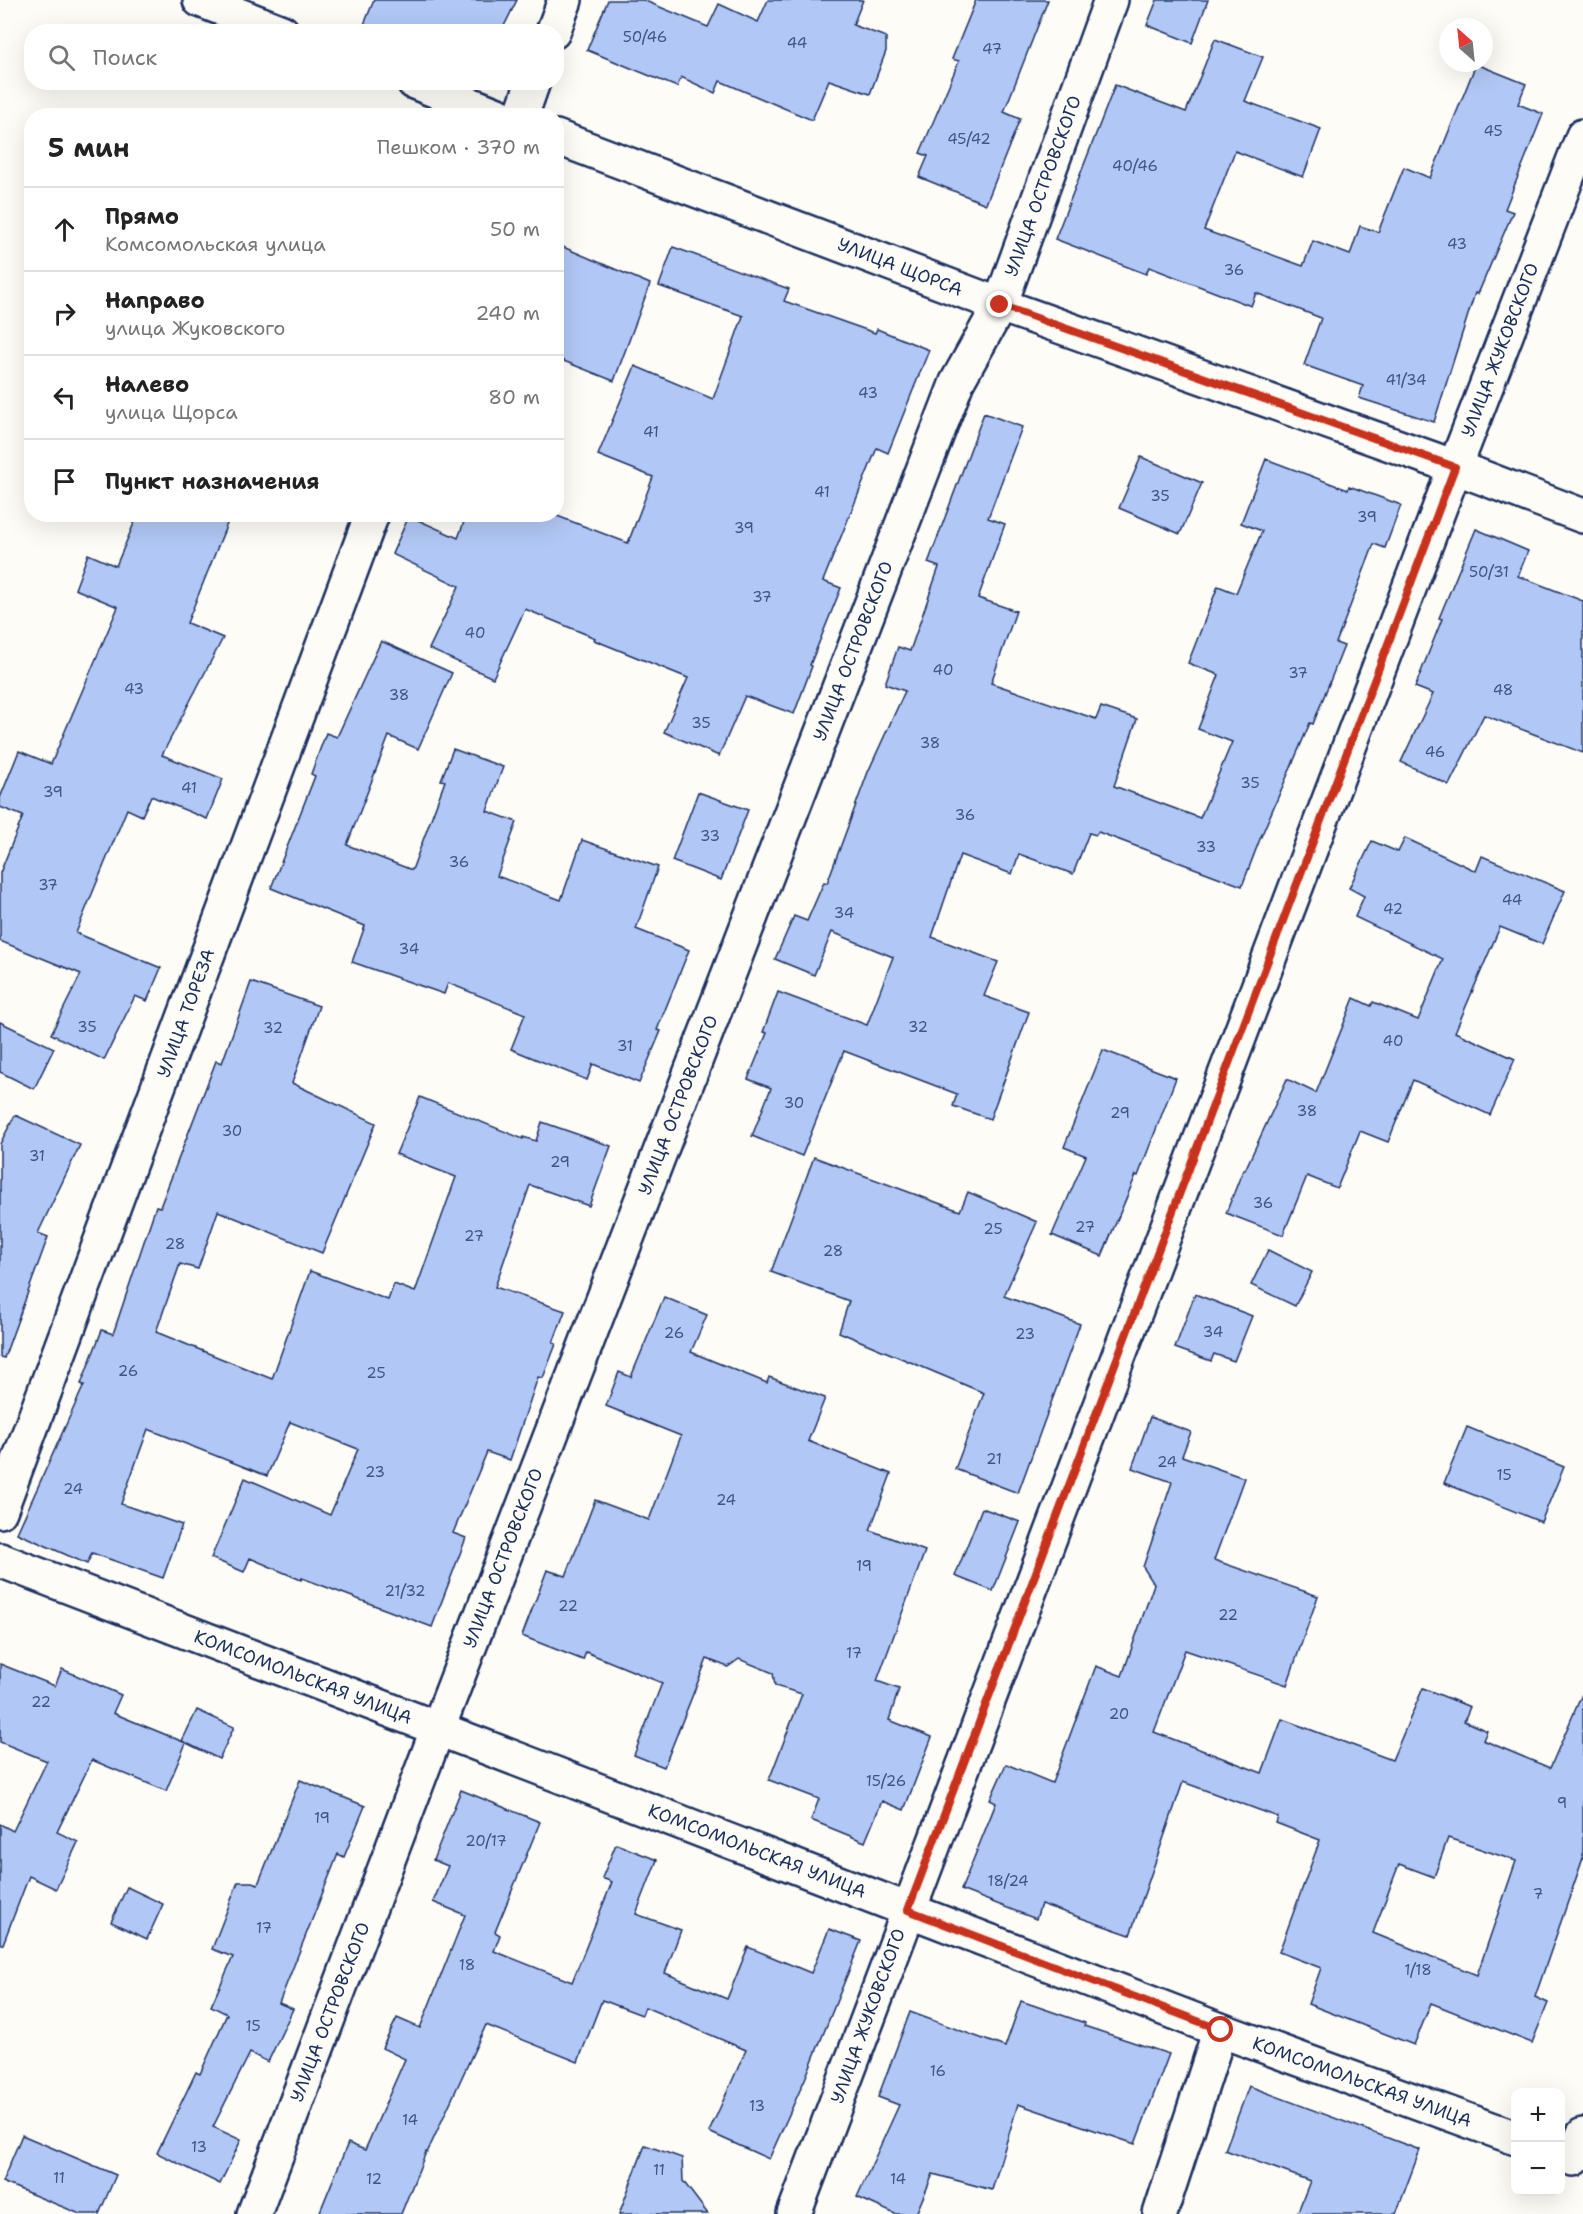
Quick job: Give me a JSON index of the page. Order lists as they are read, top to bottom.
{
  "streets": {
    "street": [
      "УЛИЦА ОСТРОВСКОГО",
      "УЛИЦА ЩОРСА",
      "УЛИЦА ЖУКОВСКОГО",
      "УЛИЦА ТОРЕЗА",
      "КОМСОМОЛЬСКАЯ УЛИЦА"
    ]
  },
  "crossings": [
    ["УЛИЦА ОСТРОВСКОГО", "УЛИЦА ЩОРСА"],
    ["УЛИЦА ОСТРОВСКОГО", "КОМСОМОЛЬСКАЯ УЛИЦА"],
    ["УЛИЦА ЩОРСА", "УЛИЦА ЖУКОВСКОГО"],
    ["УЛИЦА ЖУКОВСКОГО", "КОМСОМОЛЬСКАЯ УЛИЦА"]
  ],
  "house_numbers": [
    "50/46",
    "44",
    "47",
    "45",
    "45/42",
    "40/46",
    "43",
    "36",
    "41/34",
    "43",
    "41",
    "41",
    "35",
    "39",
    "39",
    "50/31",
    "37",
    "40",
    "40",
    "37",
    "43",
    "48",
    "38",
    "35",
    "38",
    "46",
    "35",
    "41",
    "39",
    "36",
    "33",
    "33",
    "36",
    "37",
    "44",
    "42",
    "34",
    "34",
    "35",
    "32",
    "32",
    "40",
    "31",
    "30",
    "38",
    "29",
    "30",
    "31",
    "29",
    "36",
    "27",
    "25",
    "27",
    "28",
    "28",
    "34",
    "26",
    "23",
    "26",
    "25",
    "21",
    "24",
    "23",
    "15",
    "24",
    "24",
    "19",
    "21/32",
    "22",
    "22",
    "17",
    "22",
    "20",
    "15/26",
    "9",
    "19",
    "20/17",
    "18/24",
    "7",
    "17",
    "18",
    "1/18",
    "15",
    "16",
    "13",
    "14",
    "13",
    "11",
    "11",
    "12",
    "14"
  ],
  "north": "top left",
  "page": {
    "search": "Поиск",
    "heading": ["5 мин", "Пешком · 370 m"],
    "list": [
      ["Прямо", "Комсомольская улица", "50 m"],
      ["Направо", "улица Жуковского", "240 m"],
      ["Налево", "улица Щорса", "80 m"],
      "Пункт назначения"
    ],
    "map_buttons": ["+", "−"]
  }
}
